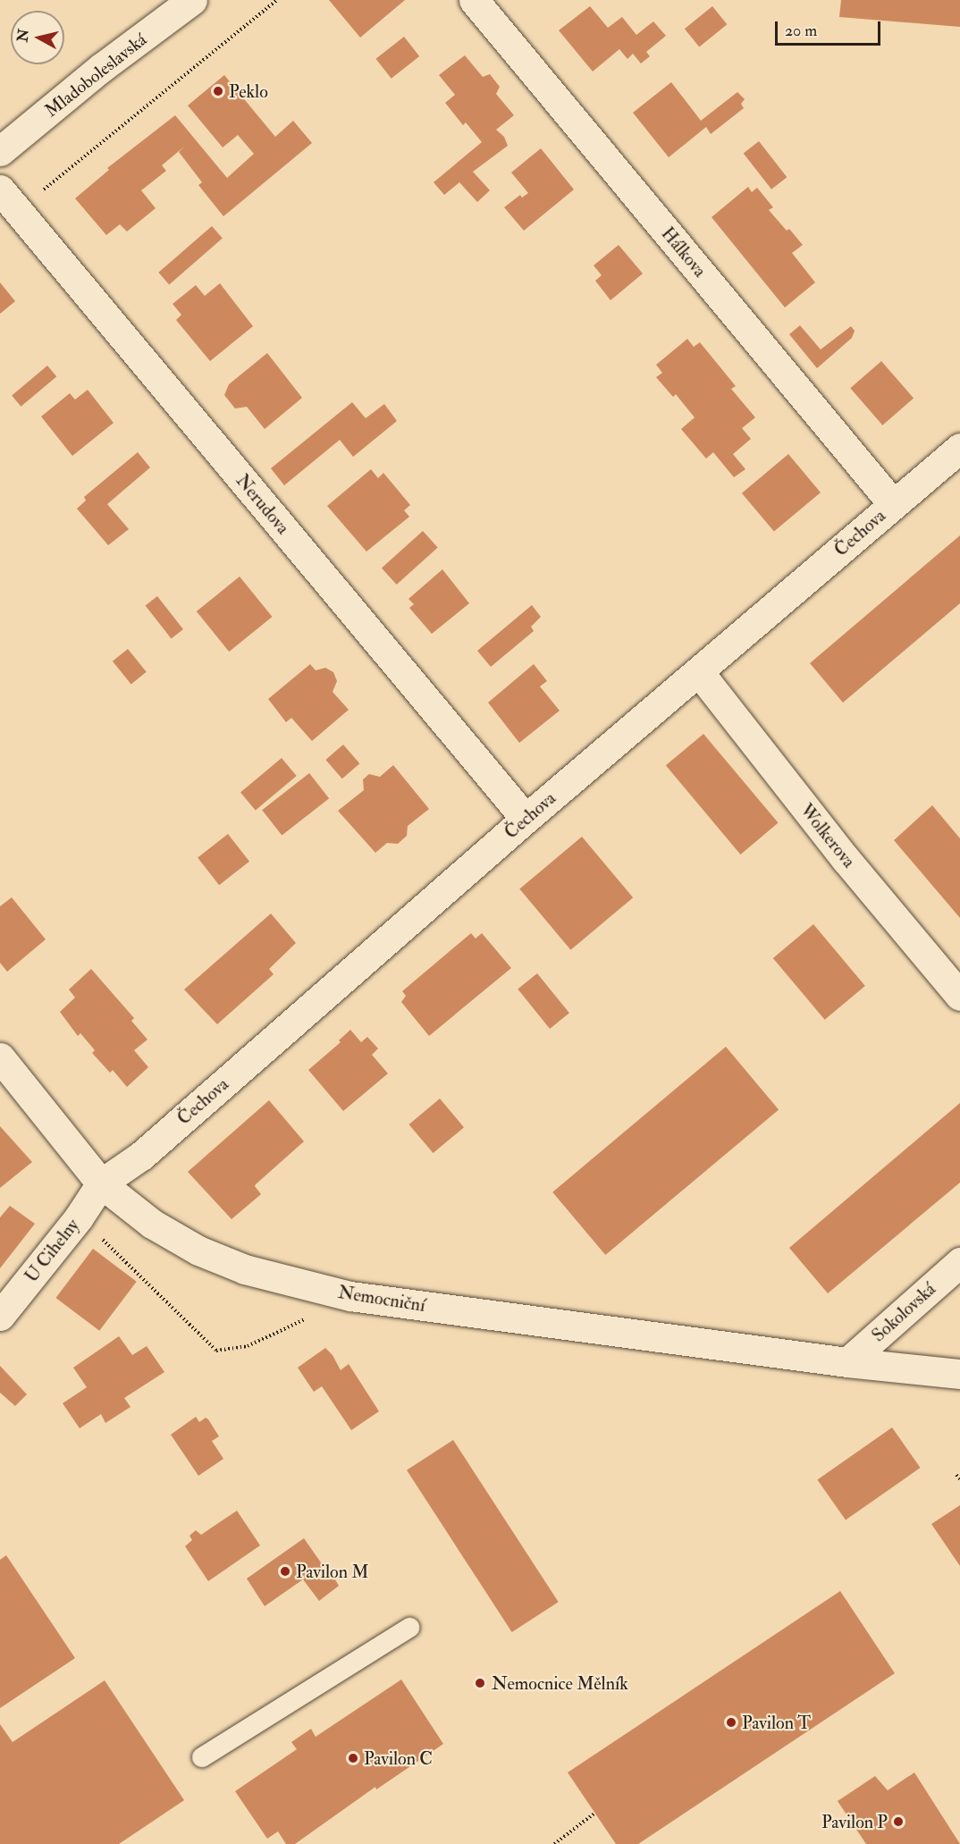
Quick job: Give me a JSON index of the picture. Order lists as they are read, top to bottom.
{
  "streets": {
    "street": [
      "Mladoboleslavská",
      "Hálkova",
      "Nerudova",
      "Čechova",
      "Wolkerova",
      "U Cihelny",
      "Nemocniční",
      "Sokolovská"
    ]
  },
  "crossings": [
    ["Hálkova", "Čechova"],
    ["Nerudova", "Čechova"],
    ["Čechova", "Wolkerova"],
    ["Čechova", "U Cihelny"],
    ["Čechova", "Nemocniční"],
    ["U Cihelny", "Nemocniční"],
    ["Nemocniční", "Sokolovská"]
  ],
  "places": [
    "Peklo",
    "Pavilon M",
    "Nemocnice Mělník",
    "Pavilon T",
    "Pavilon C",
    "Pavilon P"
  ],
  "scale_bar": "20 m",
  "north": "left"
}
